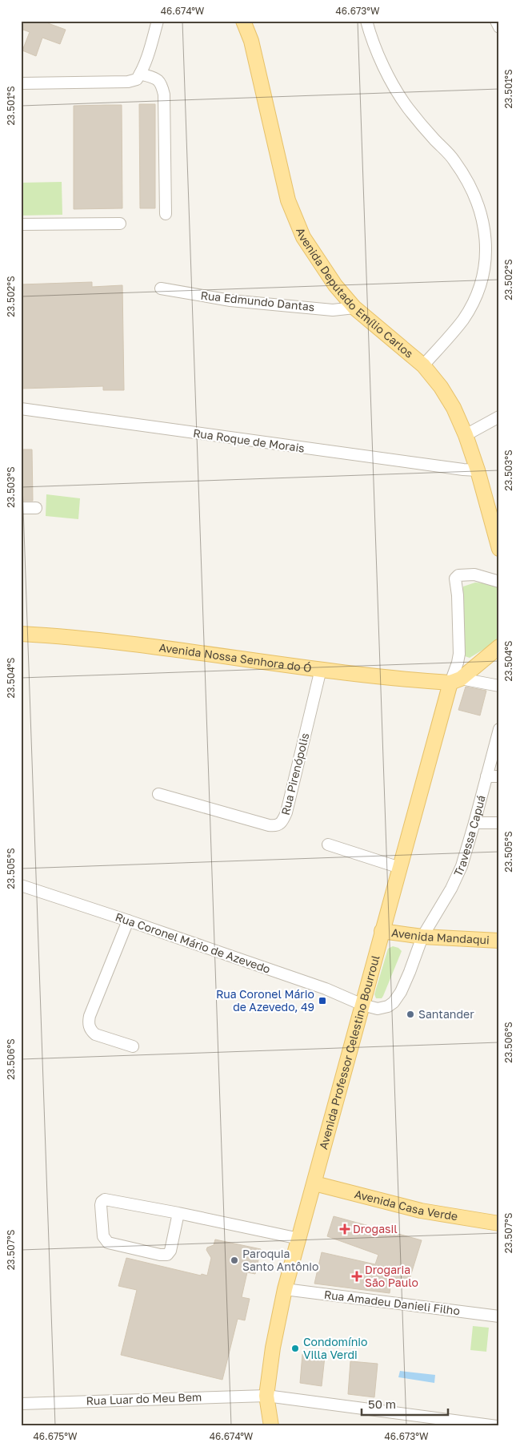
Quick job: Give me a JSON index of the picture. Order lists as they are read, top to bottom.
{
  "streets": {
    "main road": [
      "Avenida Deputado Emílio Carlos",
      "Avenida Nossa Senhora do Ó",
      "Avenida Mandaqui",
      "Avenida Professor Celestino Bourroul",
      "Avenida Casa Verde"
    ],
    "street": [
      "Rua Edmundo Dantas",
      "Rua Roque de Morais",
      "Rua Pirenópolis",
      "Travessa Capuá",
      "Rua Coronel Mário de Azevedo",
      "Rua Amadeu Danieli Filho",
      "Rua Luar do Meu Bem"
    ]
  },
  "crossings": [
    ["Avenida Deputado Emílio Carlos", "Rua Edmundo Dantas"],
    ["Avenida Deputado Emílio Carlos", "Rua Roque de Morais"],
    ["Avenida Nossa Senhora do Ó", "Rua Pirenópolis"],
    ["Avenida Nossa Senhora do Ó", "Avenida Professor Celestino Bourroul"],
    ["Travessa Capuá", "Avenida Mandaqui"],
    ["Travessa Capuá", "Rua Coronel Mário de Azevedo"],
    ["Travessa Capuá", "Avenida Professor Celestino Bourroul"],
    ["Avenida Mandaqui", "Avenida Professor Celestino Bourroul"],
    ["Rua Coronel Mário de Azevedo", "Avenida Professor Celestino Bourroul"],
    ["Avenida Professor Celestino Bourroul", "Avenida Casa Verde"],
    ["Avenida Professor Celestino Bourroul", "Rua Amadeu Danieli Filho"],
    ["Avenida Professor Celestino Bourroul", "Rua Luar do Meu Bem"]
  ],
  "places": {
    "transit": ["Rua Coronel Mário de Azevedo, 49"],
    "other": ["Santander", "Paroquia Santo Antônio", "Condomínio Villa Verdi"],
    "health": ["Drogasil", "Drogaria São Paulo"]
  },
  "scale_bar": "50 m",
  "coordinates": [
    "46.674°W",
    "46.673°W",
    "23.501°S",
    "23.502°S",
    "23.503°S",
    "23.504°S",
    "23.505°S",
    "23.506°S",
    "23.507°S",
    "46.675°W"
  ]
}
